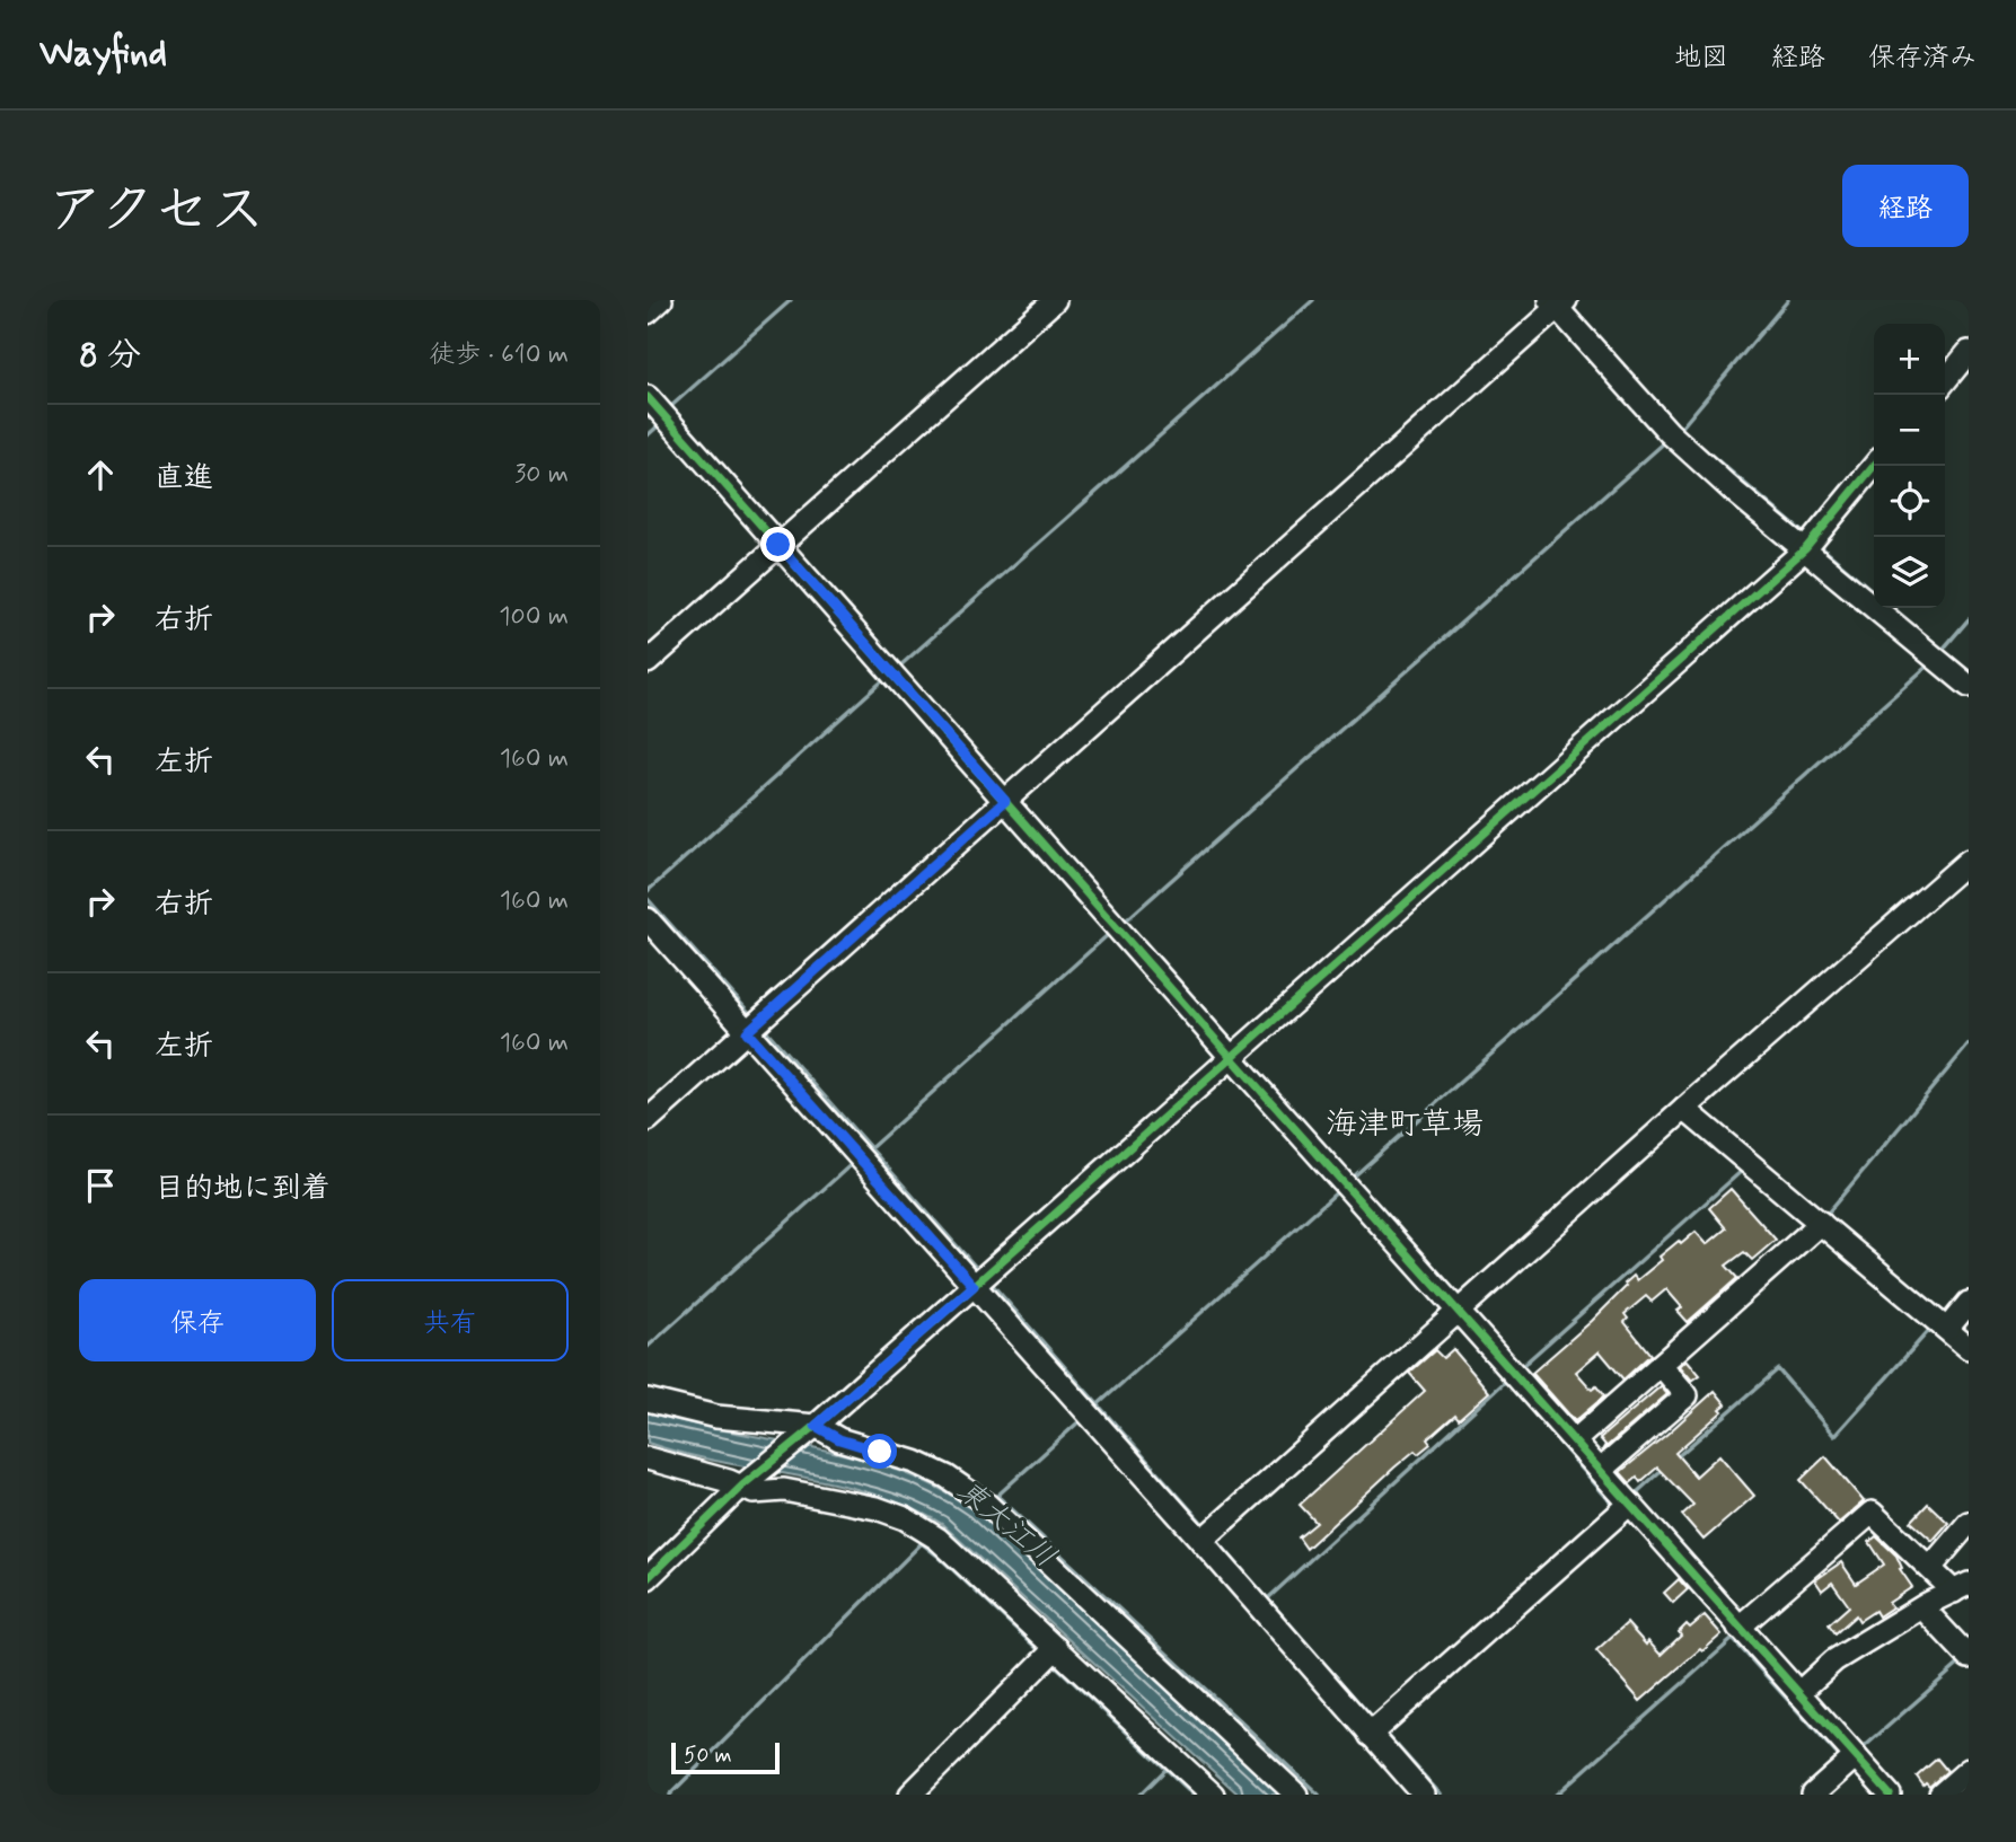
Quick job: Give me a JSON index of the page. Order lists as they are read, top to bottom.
{
  "districts": ["海津町草場"],
  "water": ["東大江川"],
  "scale_bar": "50 m",
  "page": {
    "header": "Wayfind",
    "nav": ["地図", "経路", "保存済み"],
    "title": "アクセス",
    "buttons": [
      "経路",
      ["保存", "共有"]
    ],
    "heading": ["8 分", "徒歩 · 610 m"],
    "map_buttons": ["+", "−"],
    "list": [
      ["直進", "30 m"],
      ["右折", "100 m"],
      ["左折", "160 m"],
      ["右折", "160 m"],
      ["左折", "160 m"],
      "目的地に到着"
    ],
    "scale": "50 m"
  }
}
